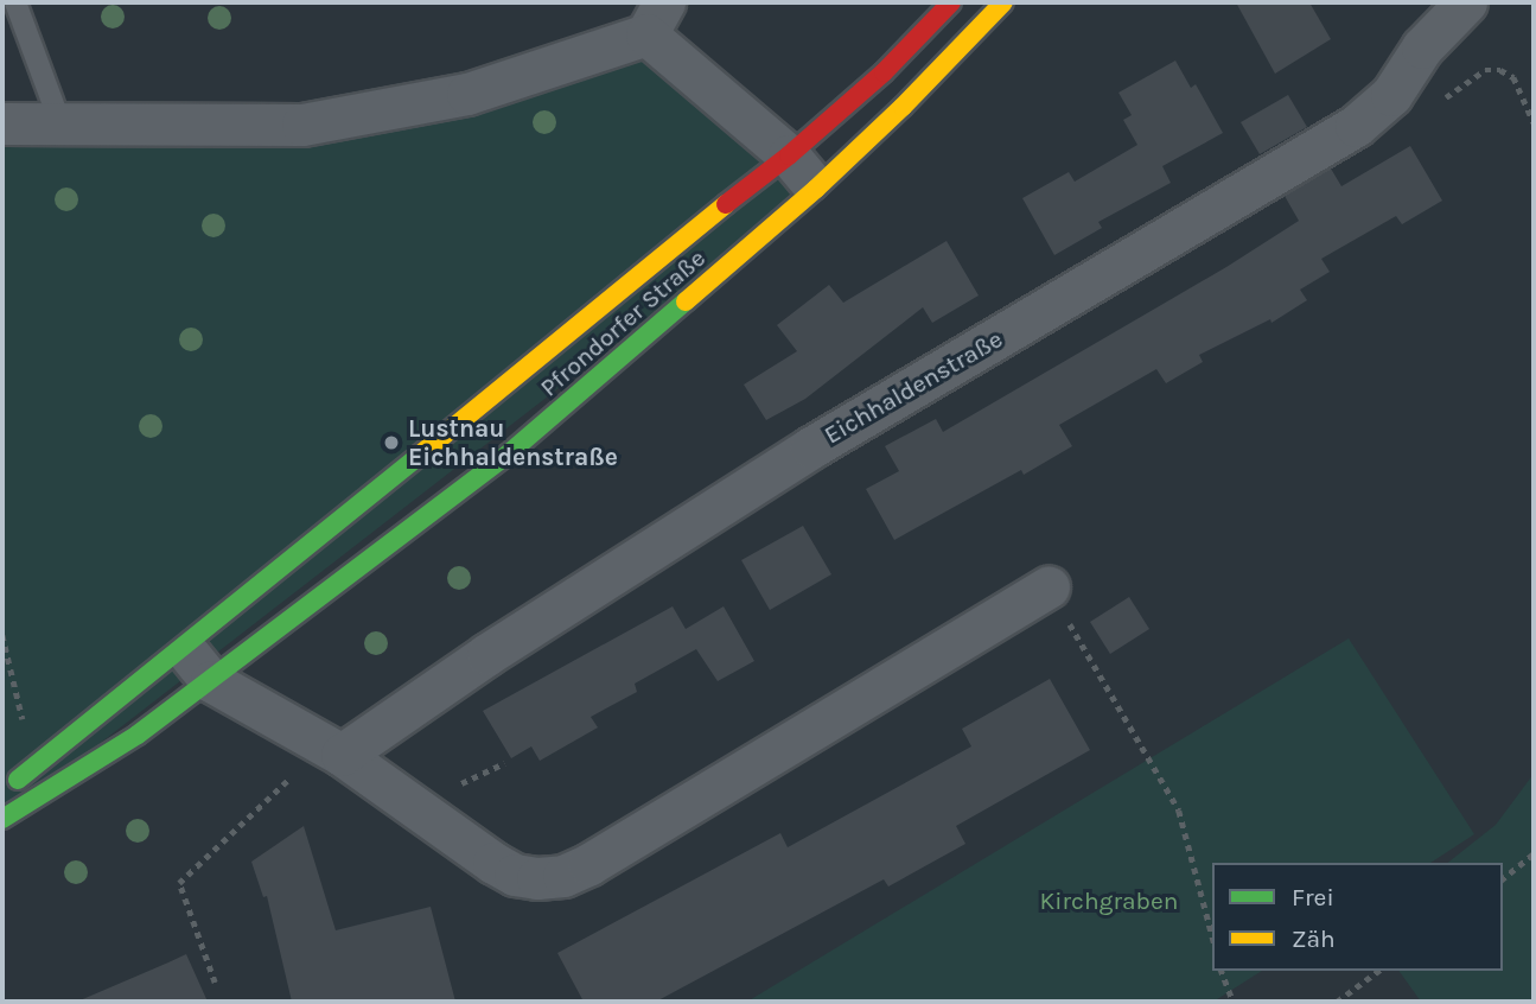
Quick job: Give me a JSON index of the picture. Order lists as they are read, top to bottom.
{
  "streets": {
    "street": ["Pfrondorfer Straße", "Eichhaldenstraße"]
  },
  "parks": ["Kirchgraben"],
  "places": ["Lustnau Eichhaldenstraße"],
  "legend": ["Frei", "Zäh"]
}
